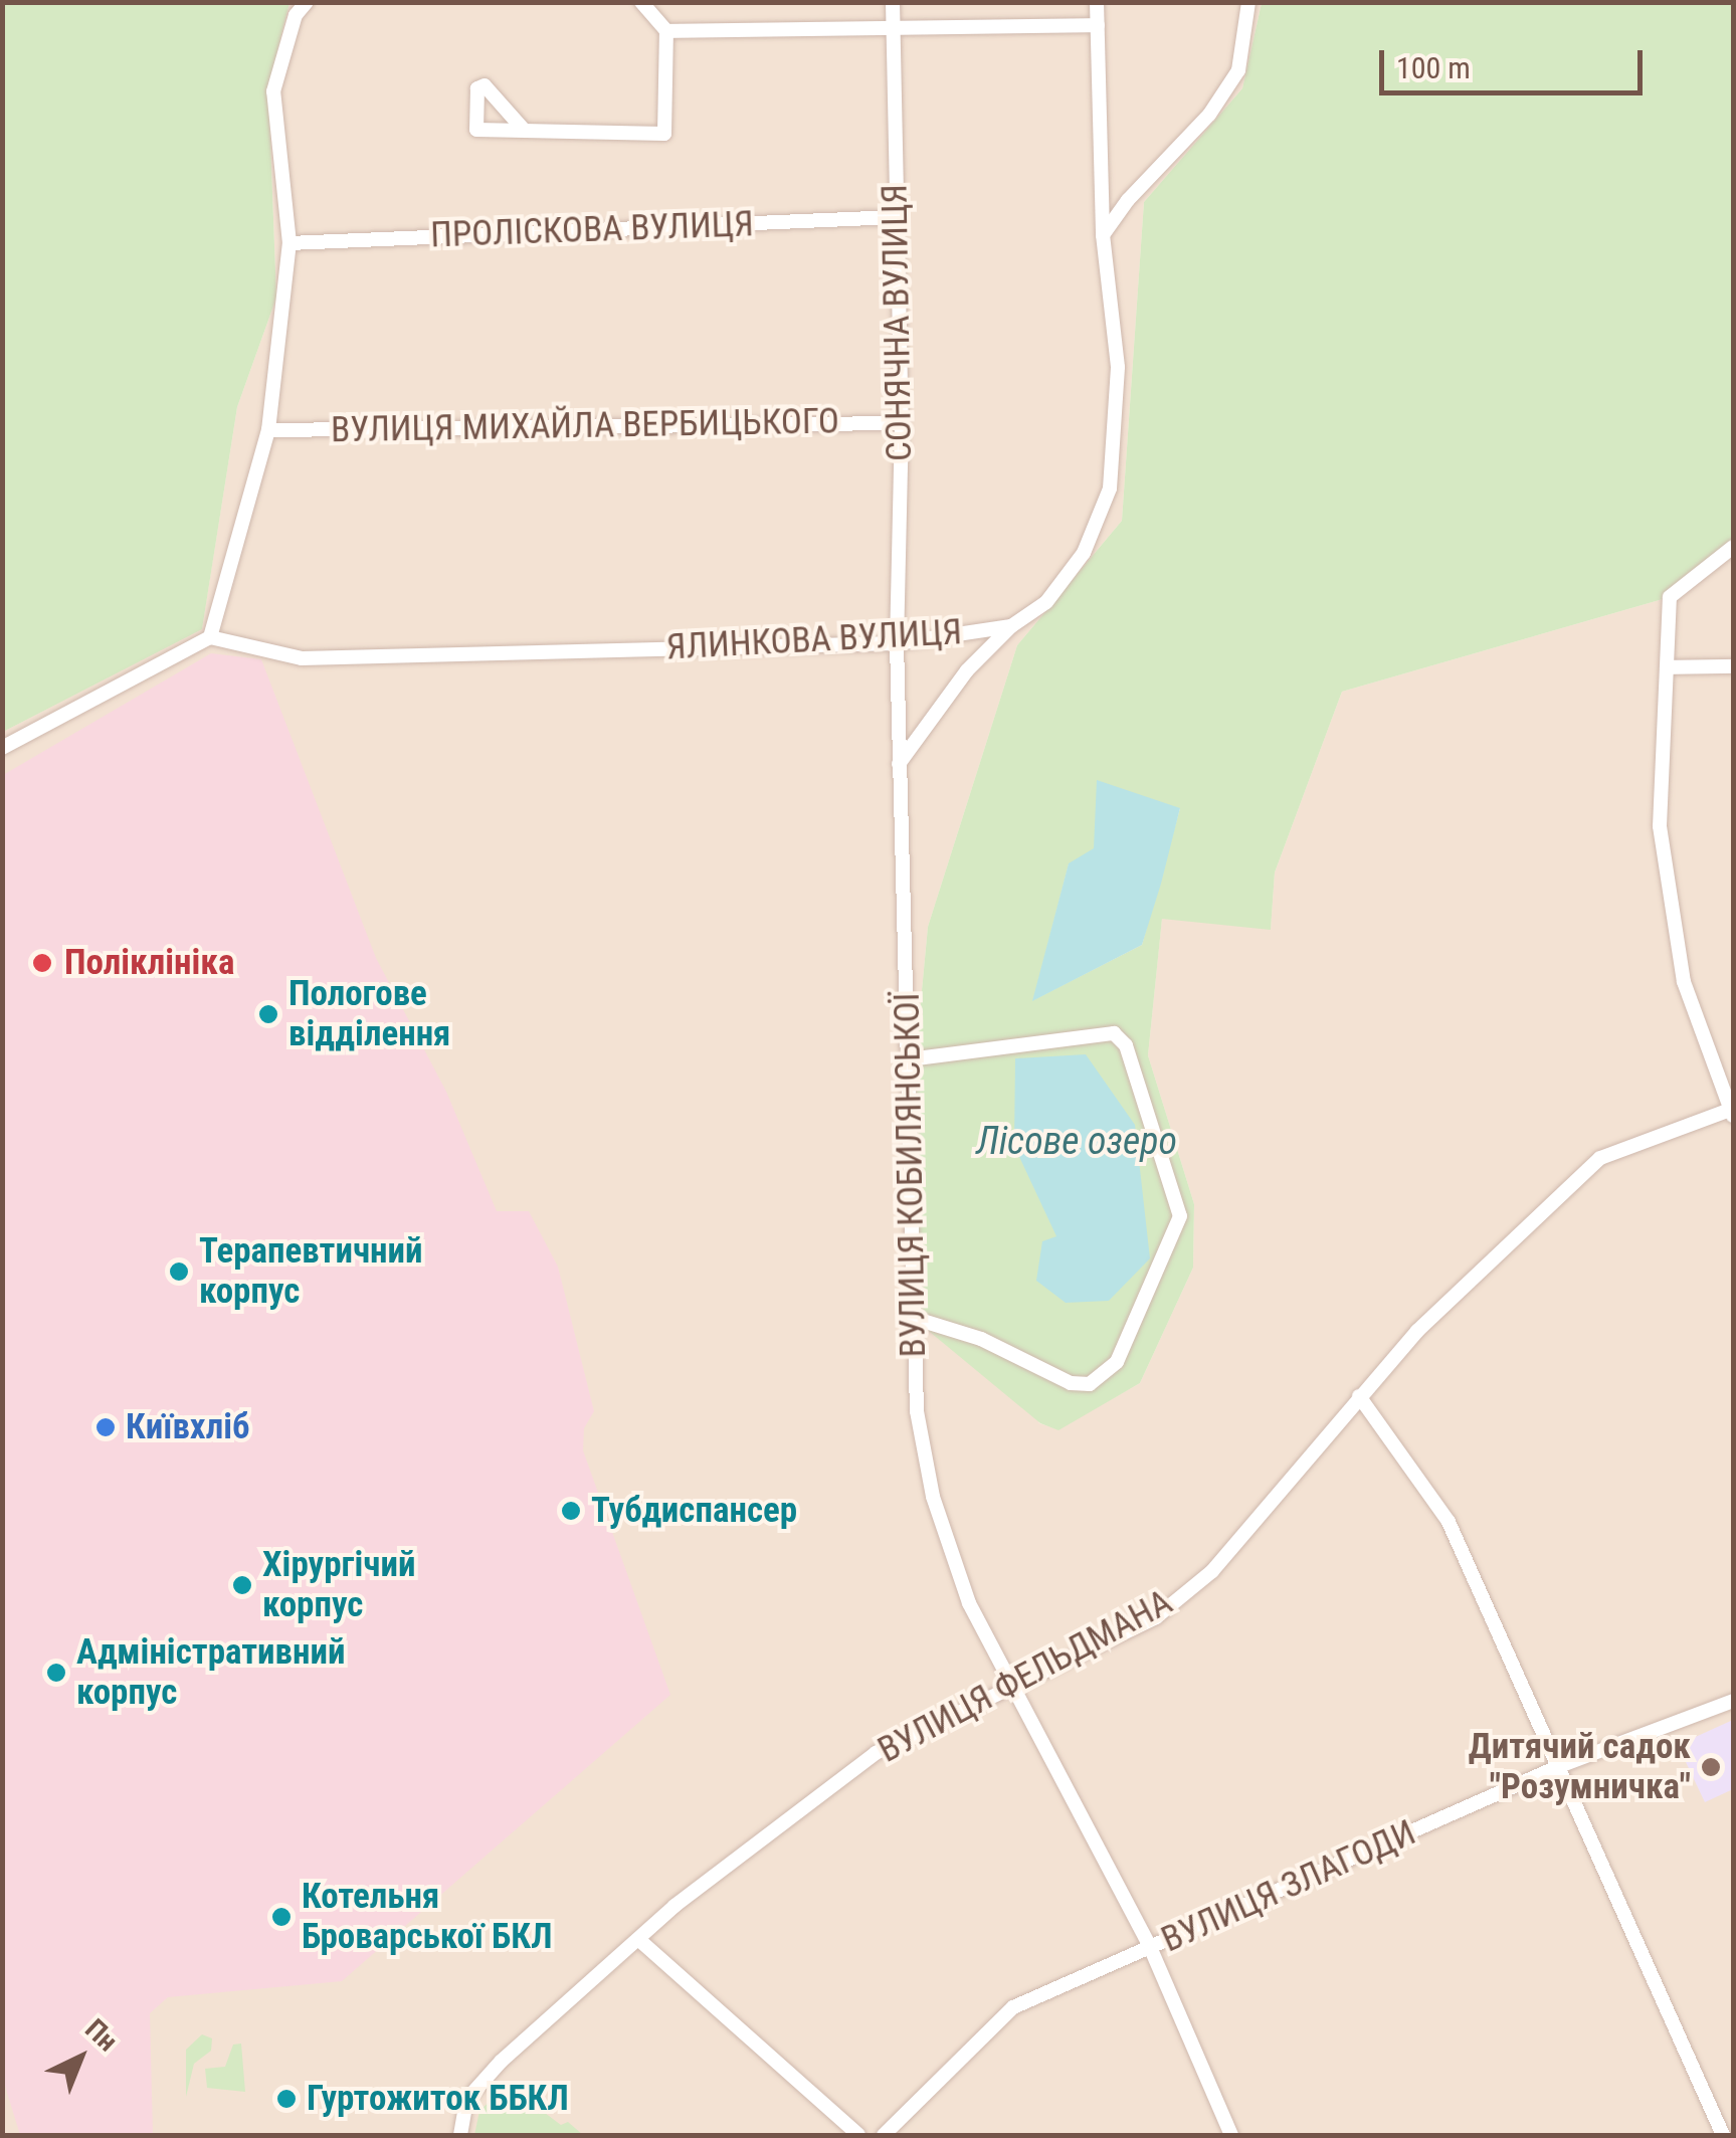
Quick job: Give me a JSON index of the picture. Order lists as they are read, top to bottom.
{
  "streets": {
    "street": [
      "ПРОЛІСКОВА ВУЛИЦЯ",
      "СОНЯЧНА ВУЛИЦЯ",
      "ВУЛИЦЯ МИХАЙЛА ВЕРБИЦЬКОГО",
      "ЯЛИНКОВА ВУЛИЦЯ",
      "ВУЛИЦЯ КОБИЛЯНСЬКОЇ",
      "ВУЛИЦЯ ФЕЛЬДМАНА",
      "ВУЛИЦЯ ЗЛАГОДИ"
    ]
  },
  "crossings": [
    ["ПРОЛІСКОВА ВУЛИЦЯ", "СОНЯЧНА ВУЛИЦЯ"],
    ["СОНЯЧНА ВУЛИЦЯ", "ВУЛИЦЯ МИХАЙЛА ВЕРБИЦЬКОГО"],
    ["СОНЯЧНА ВУЛИЦЯ", "ЯЛИНКОВА ВУЛИЦЯ"],
    ["СОНЯЧНА ВУЛИЦЯ", "ВУЛИЦЯ КОБИЛЯНСЬКОЇ"],
    ["ЯЛИНКОВА ВУЛИЦЯ", "ВУЛИЦЯ КОБИЛЯНСЬКОЇ"],
    ["ВУЛИЦЯ КОБИЛЯНСЬКОЇ", "ВУЛИЦЯ ФЕЛЬДМАНА"],
    ["ВУЛИЦЯ КОБИЛЯНСЬКОЇ", "ВУЛИЦЯ ЗЛАГОДИ"]
  ],
  "water": ["Лісове озеро"],
  "places": [
    "Поліклініка",
    "Пологове відділення",
    "Терапевтичний корпус",
    "Київхліб",
    "Тубдиспансер",
    "Хірургічий корпус",
    "Адміністративний корпус",
    "Дитячий садок \"Розумничка\"",
    "Котельня Броварської БКЛ",
    "Гуртожиток ББКЛ"
  ],
  "scale_bar": "100 m",
  "north": "top right"
}
